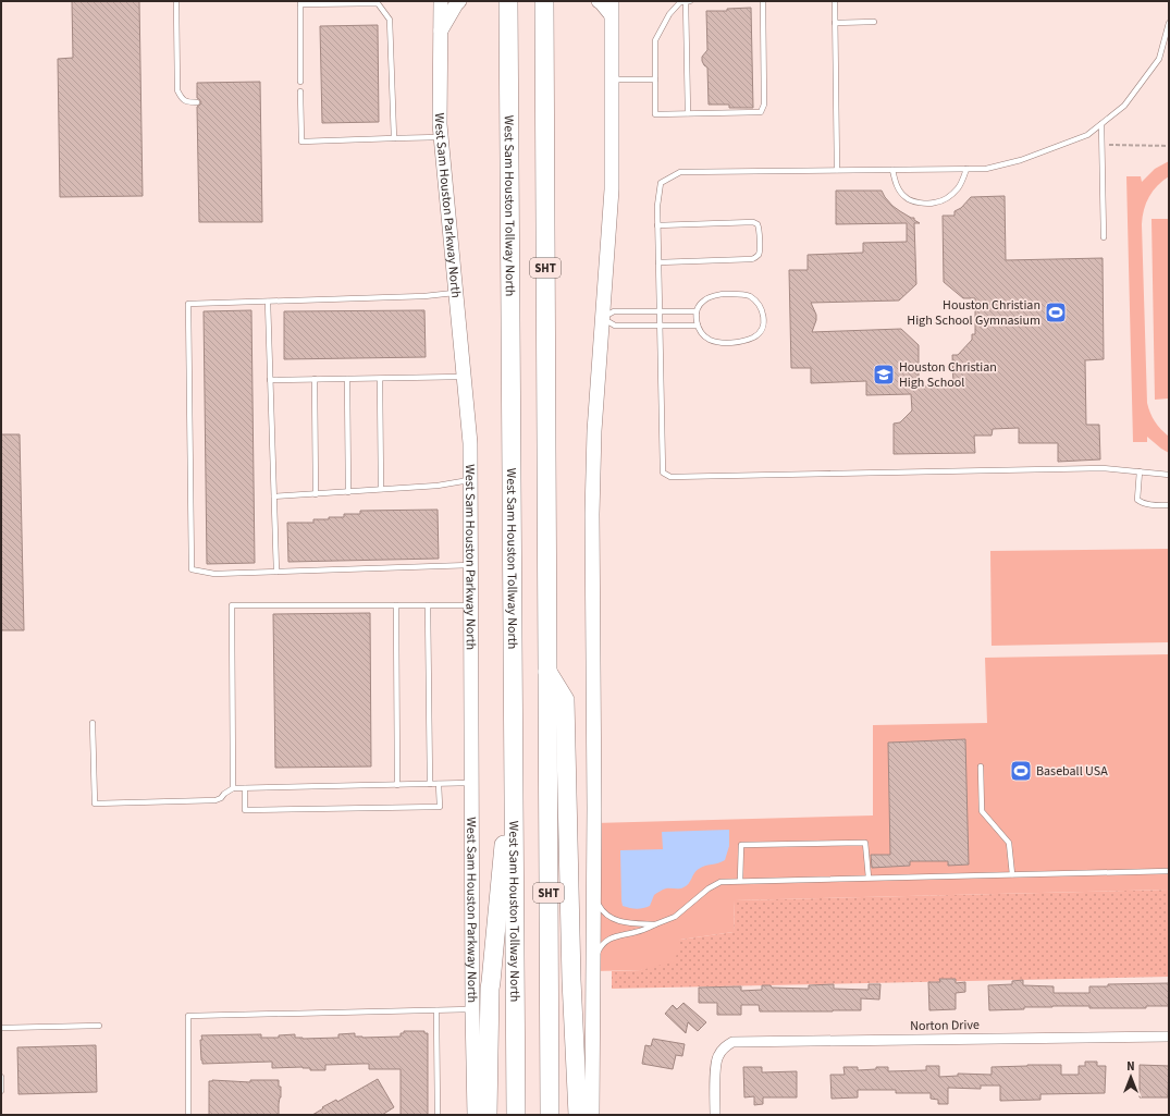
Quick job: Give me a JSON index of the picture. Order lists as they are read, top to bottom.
{
  "streets": {
    "highway": ["West Sam Houston Tollway North", "SHT"],
    "main road": ["West Sam Houston Parkway North"],
    "street": ["Norton Drive"]
  },
  "places": {
    "sports": ["Houston Christian High School Gymnasium", "Baseball USA"],
    "school or university": ["Houston Christian High School"]
  },
  "north": "top"
}
